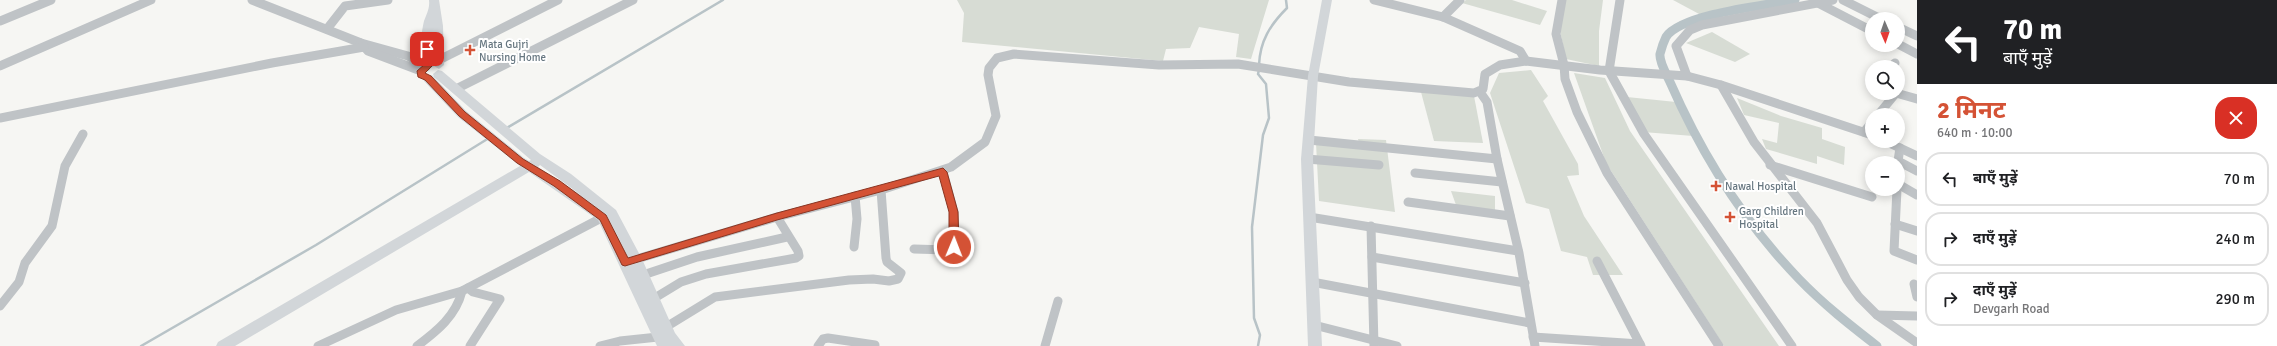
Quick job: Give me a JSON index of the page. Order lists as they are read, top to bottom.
{
  "places": {
    "health": ["Mata Gujri Nursing Home", "Nawal Hospital", "Garg Children Hospital"]
  },
  "north": "bottom",
  "page": {
    "turn": ["70 m", "बाएँ मुड़ें"],
    "map_buttons": ["+", "−"],
    "heading": ["2 मिनट", "640 m · 10:00"],
    "list": [
      {
        "name": "बाएँ मुड़ें",
        "value": "70 m"
      },
      {
        "name": "दाएँ मुड़ें",
        "value": "240 m"
      },
      {
        "name": "दाएँ मुड़ें",
        "note": "Devgarh Road",
        "value": "290 m"
      }
    ]
  }
}
